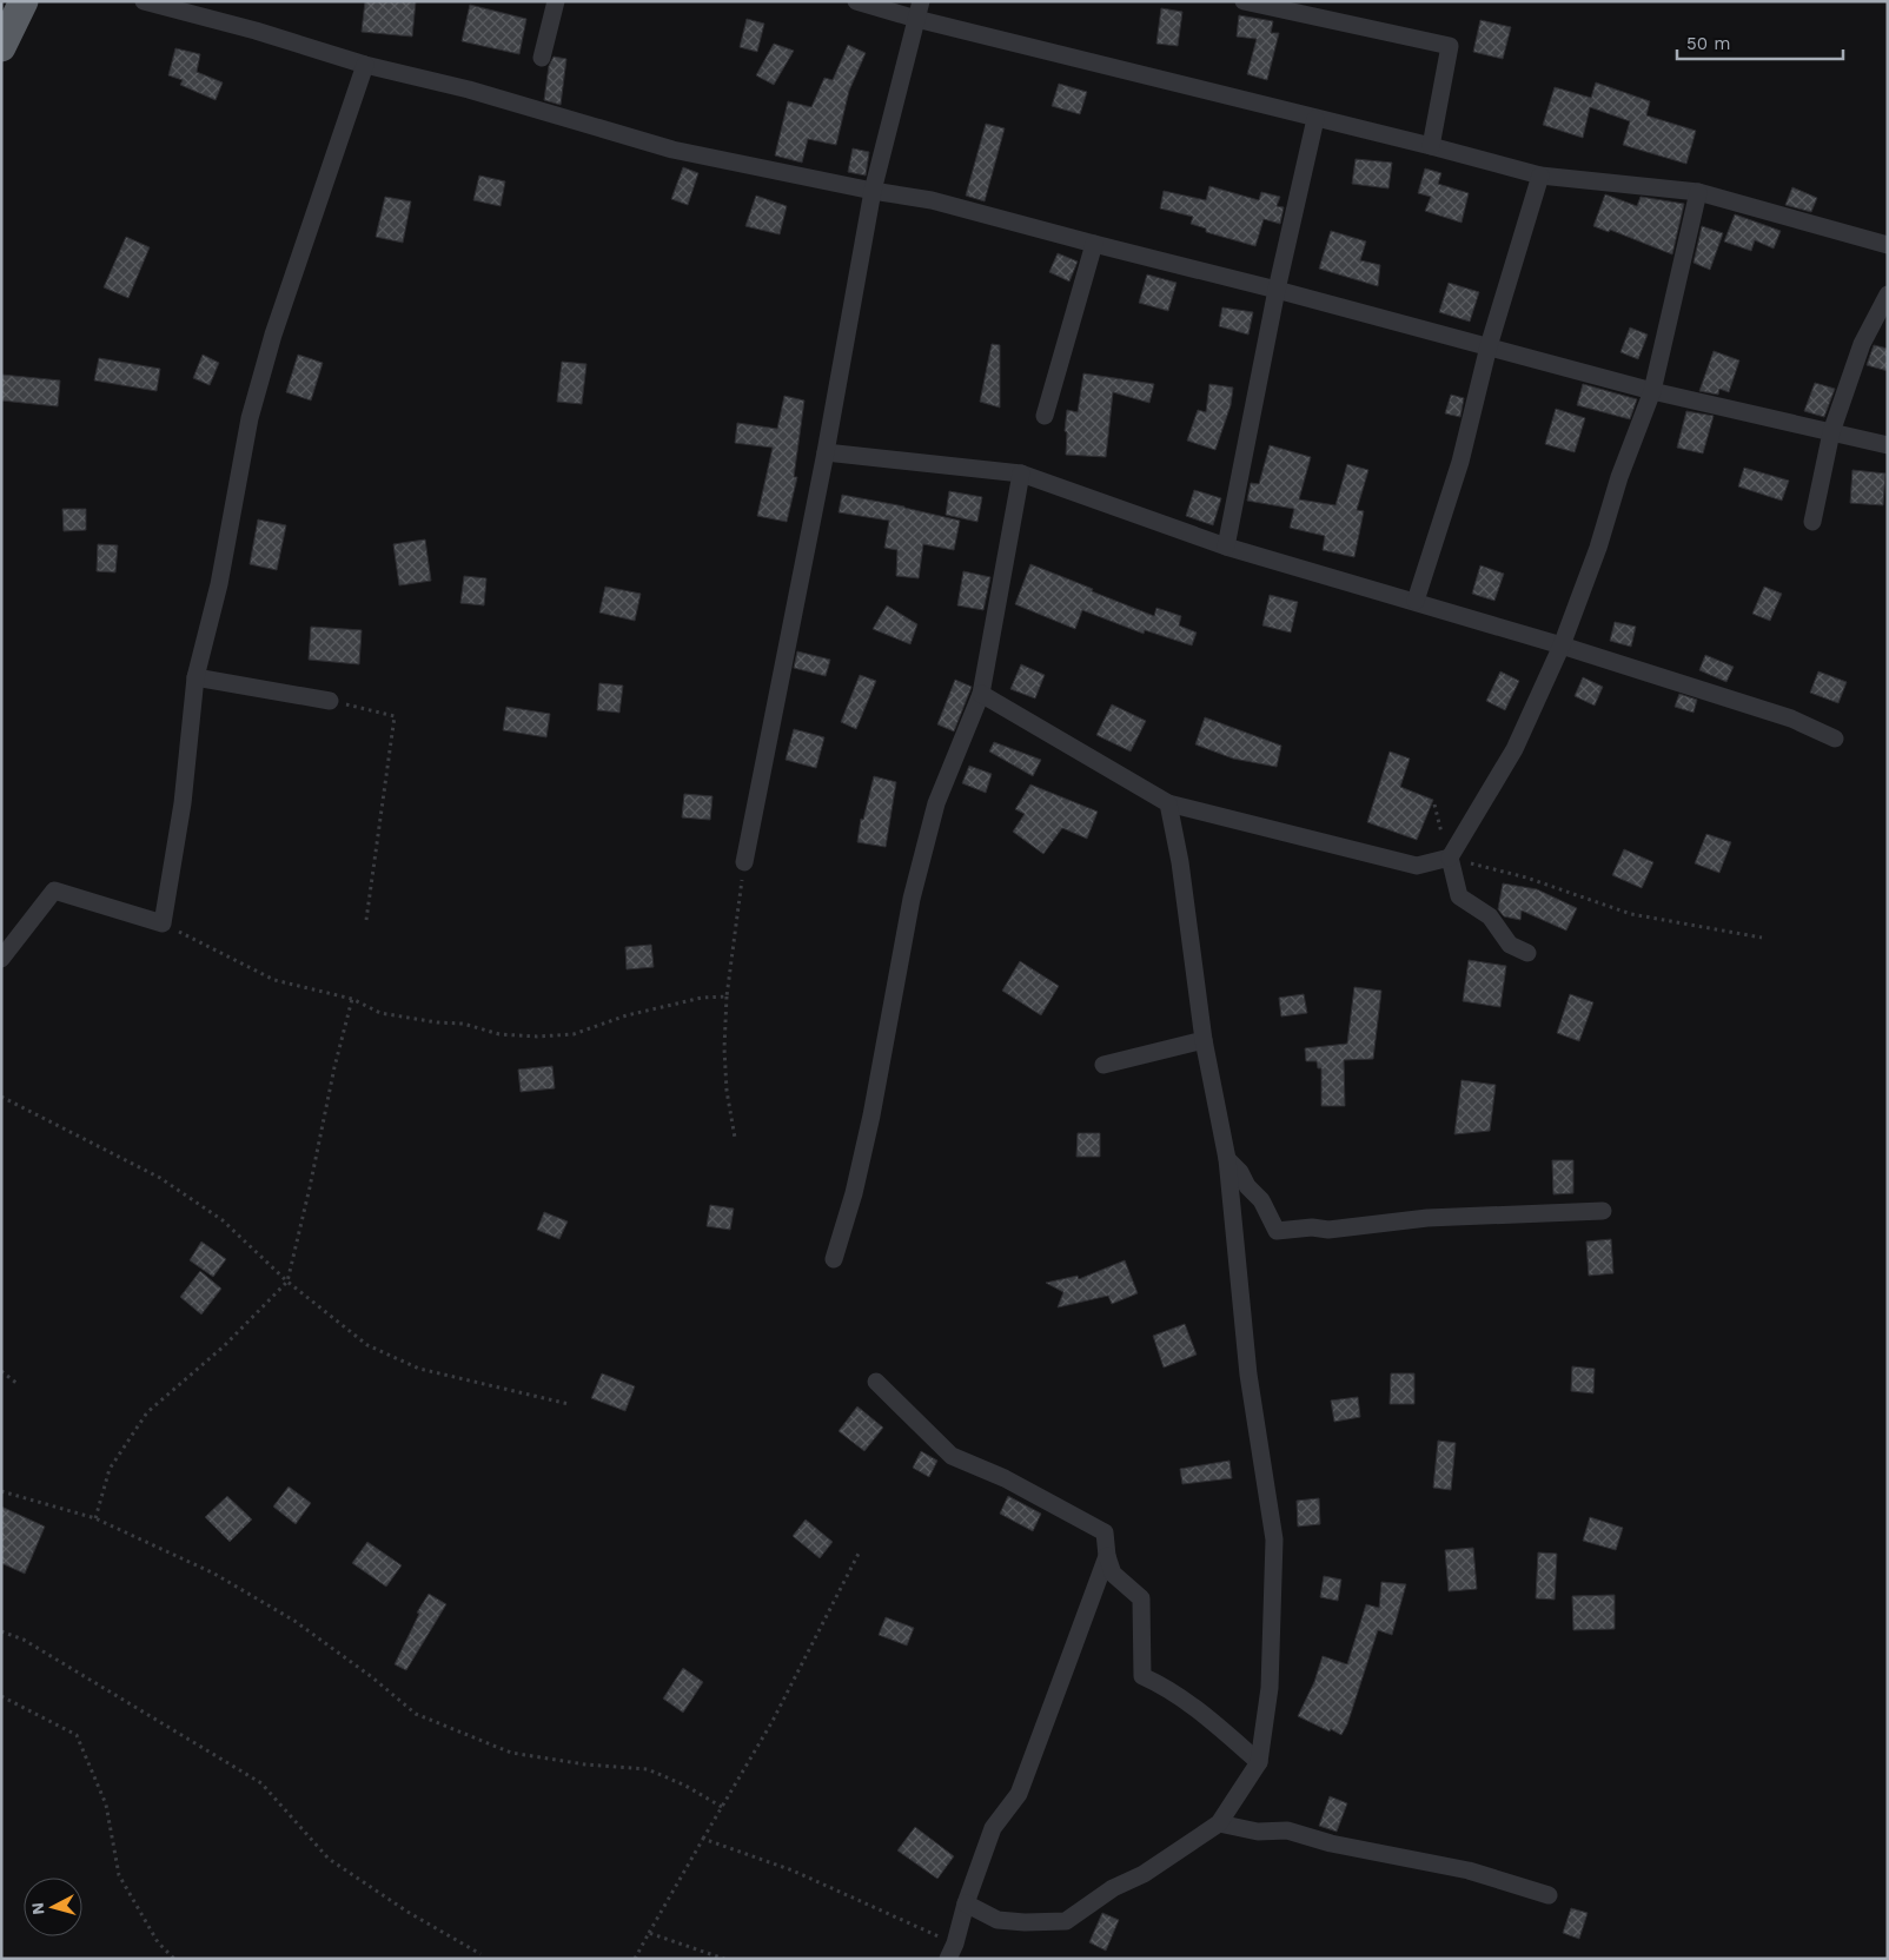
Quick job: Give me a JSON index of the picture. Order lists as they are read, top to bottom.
{
  "scale_bar": "50 m",
  "north": "left"
}
